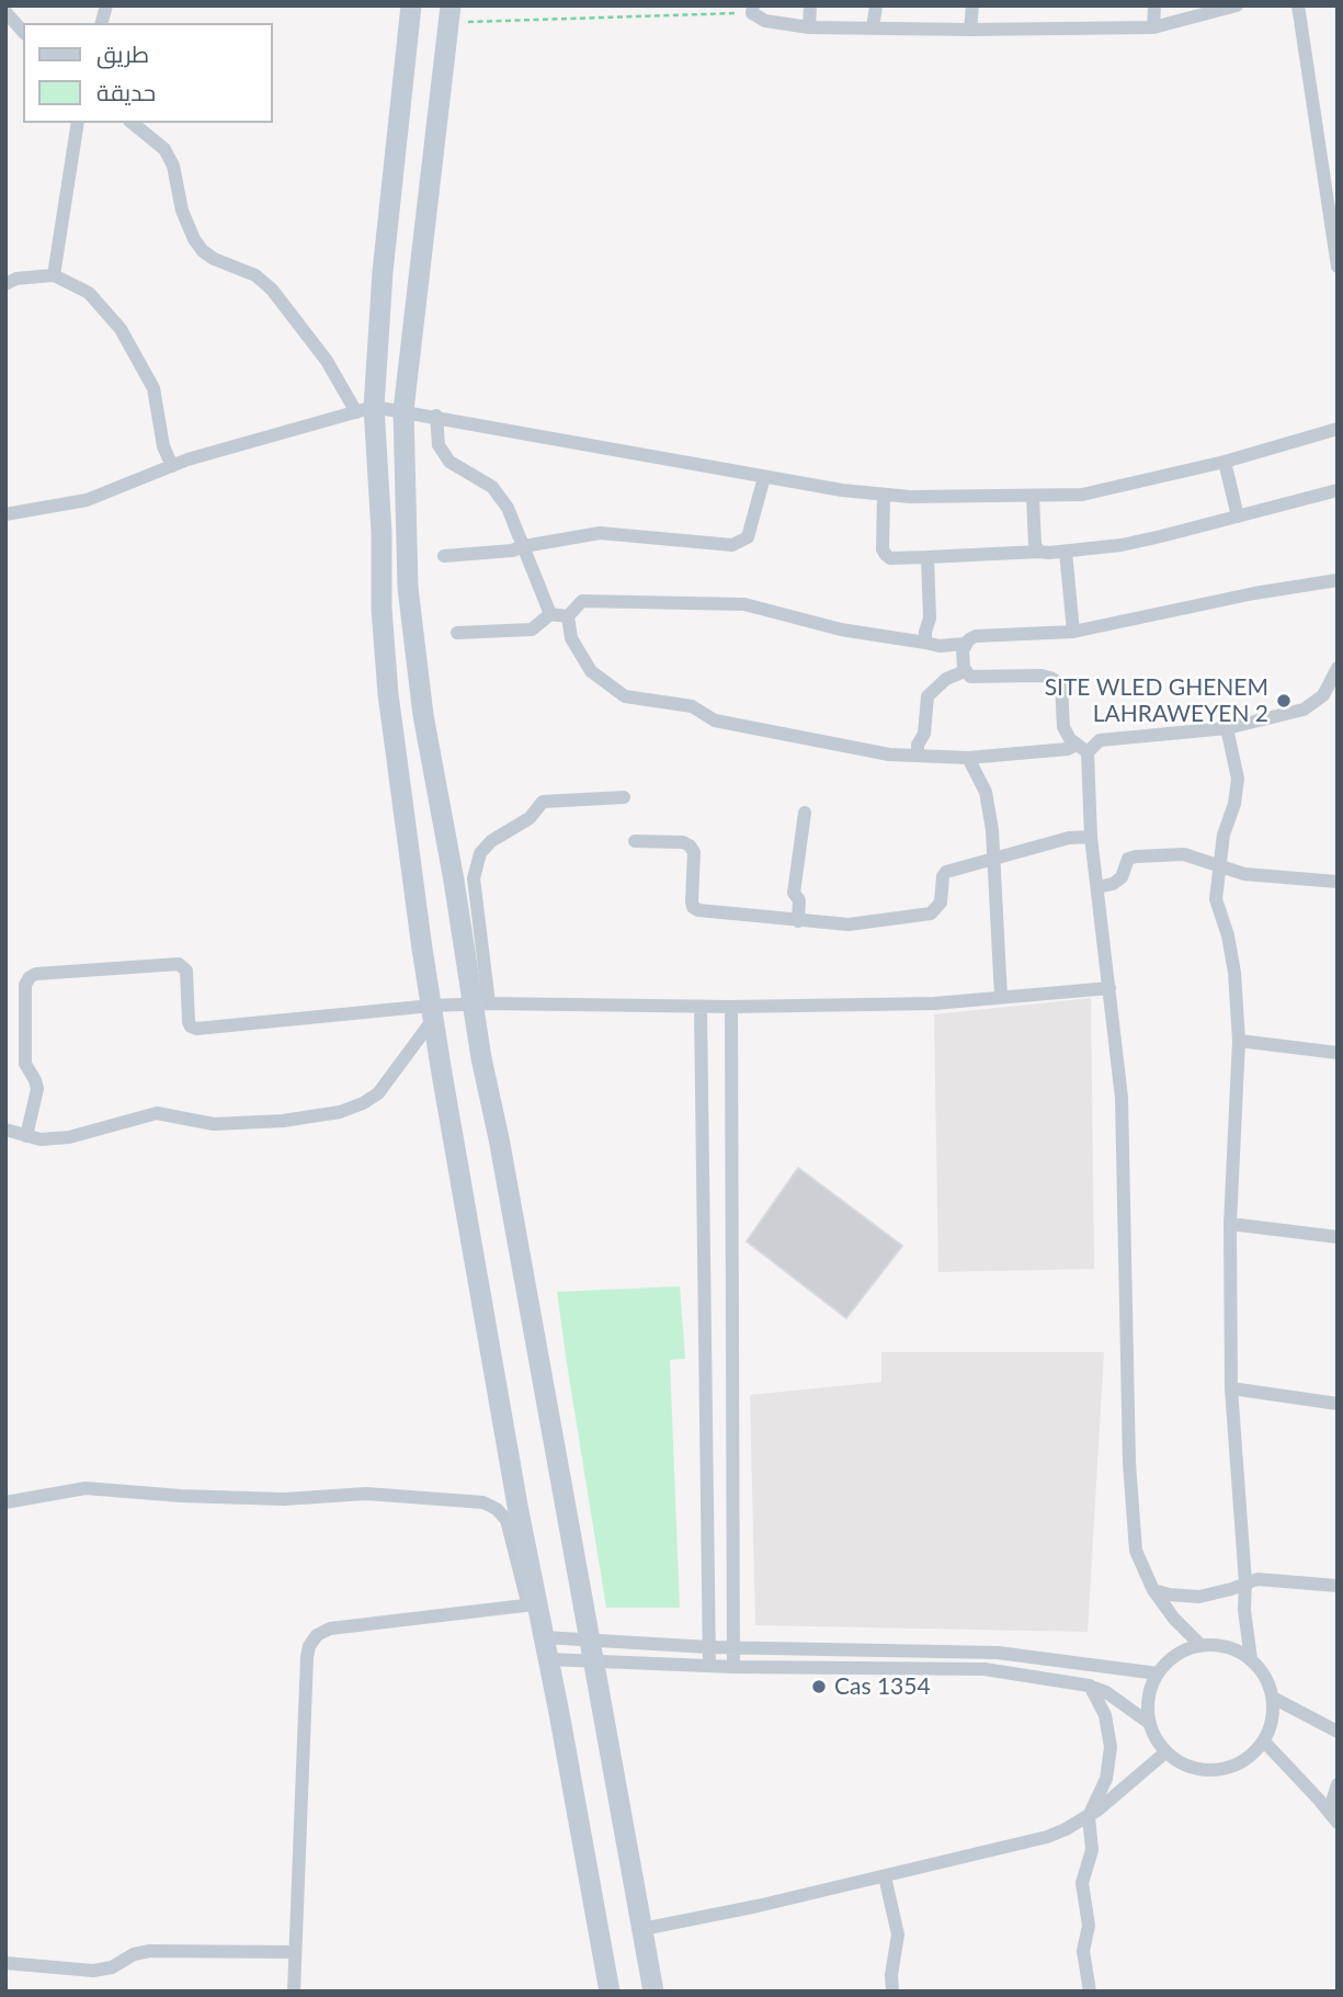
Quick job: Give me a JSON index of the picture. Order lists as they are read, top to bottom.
{
  "places": ["SITE WLED GHENEM LAHRAWEYEN 2", "Cas 1354"],
  "legend": ["طريق", "حديقة"]
}
